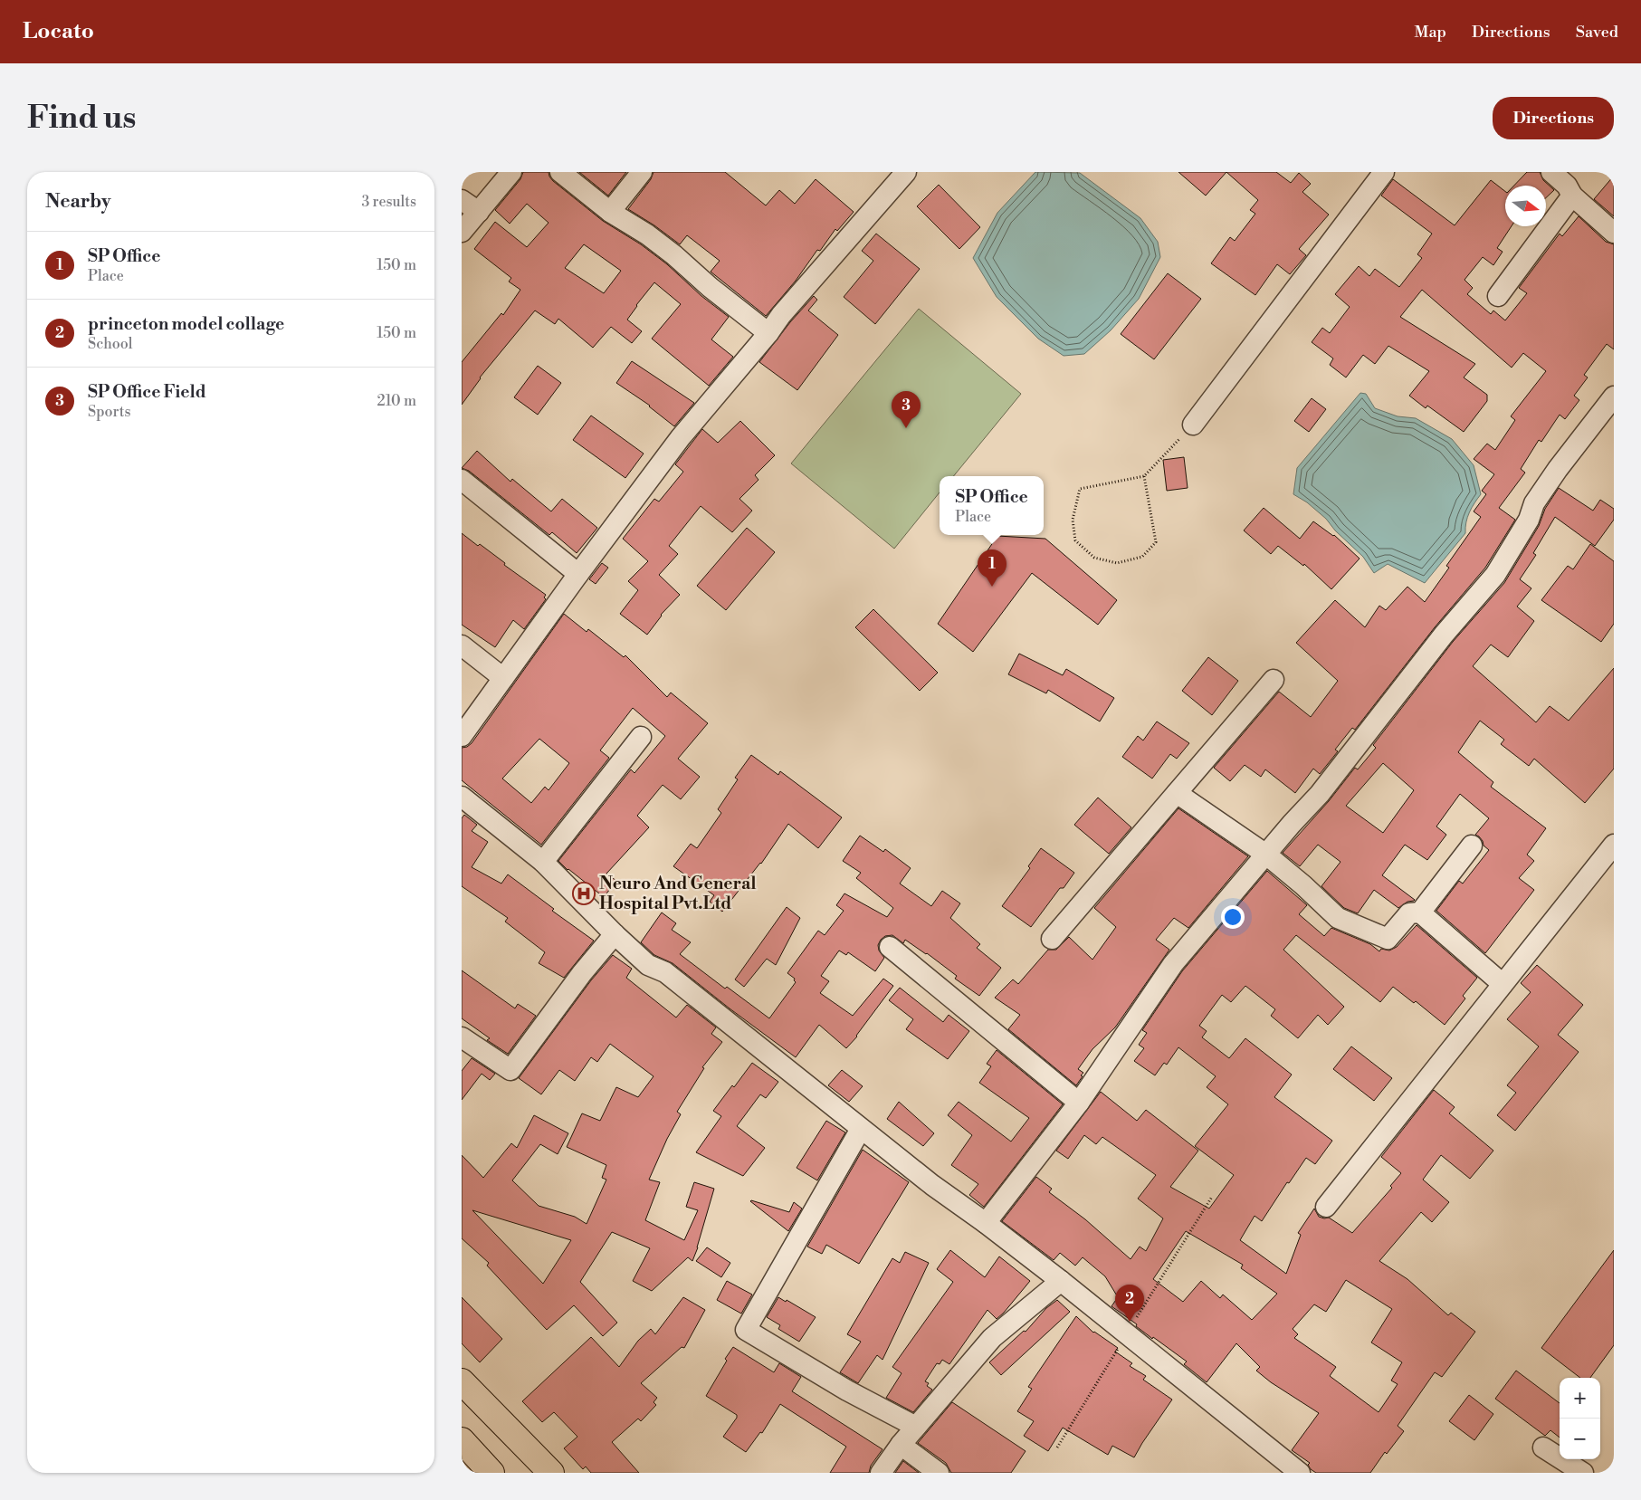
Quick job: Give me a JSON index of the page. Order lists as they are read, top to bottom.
{
  "places": {
    "hospital": ["Neuro And General Hospital Pvt.Ltd"]
  },
  "north": "right",
  "page": {
    "header": "Locato",
    "nav": ["Map", "Directions", "Saved"],
    "buttons": "Directions",
    "title": "Find us",
    "heading": ["Nearby", "3 results"],
    "list": [
      {
        "mark": "1",
        "name": "SP Office",
        "note": "Place",
        "value": "150 m"
      },
      {
        "mark": "2",
        "name": "princeton model collage",
        "note": "School",
        "value": "150 m"
      },
      {
        "mark": "3",
        "name": "SP Office Field",
        "note": "Sports",
        "value": "210 m"
      }
    ],
    "pins": ["3", "1", "2"],
    "popup": ["SP Office", "Place"],
    "map_buttons": ["+", "−"]
  }
}
